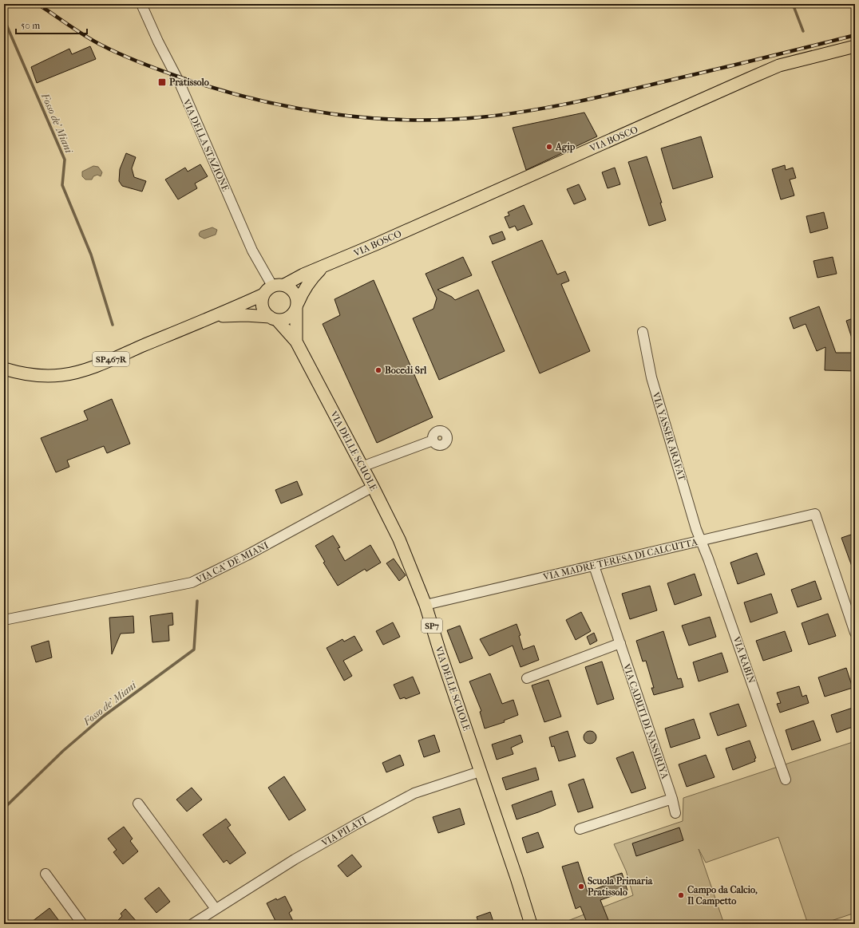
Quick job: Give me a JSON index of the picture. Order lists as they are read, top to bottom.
{
  "streets": {
    "main road": [
      "VIA BOSCO",
      "SP467R",
      "VIA DELLE SCUOLE",
      "SP7"
    ],
    "street": [
      "VIA DELLA STAZIONE",
      "VIA YASSER ARAFAT",
      "VIA MADRE TERESA DI CALCUTTA",
      "VIA CA' DE MIANI",
      "VIA RABIN",
      "VIA CADUTI DI NASSIRIYA",
      "VIA PILATI"
    ]
  },
  "crossings": [
    ["VIA BOSCO", "VIA DELLA STAZIONE"],
    ["VIA BOSCO", "VIA DELLE SCUOLE"],
    ["VIA DELLA STAZIONE", "VIA DELLE SCUOLE"],
    ["VIA YASSER ARAFAT", "VIA MADRE TERESA DI CALCUTTA"],
    ["VIA YASSER ARAFAT", "VIA RABIN"],
    ["VIA DELLE SCUOLE", "VIA MADRE TERESA DI CALCUTTA"],
    ["VIA DELLE SCUOLE", "VIA CA' DE MIANI"],
    ["VIA DELLE SCUOLE", "VIA PILATI"],
    ["VIA MADRE TERESA DI CALCUTTA", "VIA RABIN"],
    ["VIA MADRE TERESA DI CALCUTTA", "VIA CADUTI DI NASSIRIYA"]
  ],
  "water": ["Fosso de' Miani"],
  "places": {
    "transit": ["Pratissolo"],
    "other": [
      "Agip",
      "Bocedi Srl",
      "Scuola Primaria Pratissolo",
      "Campo da Calcio, Il Campetto"
    ]
  },
  "scale_bar": "50 m"
}
